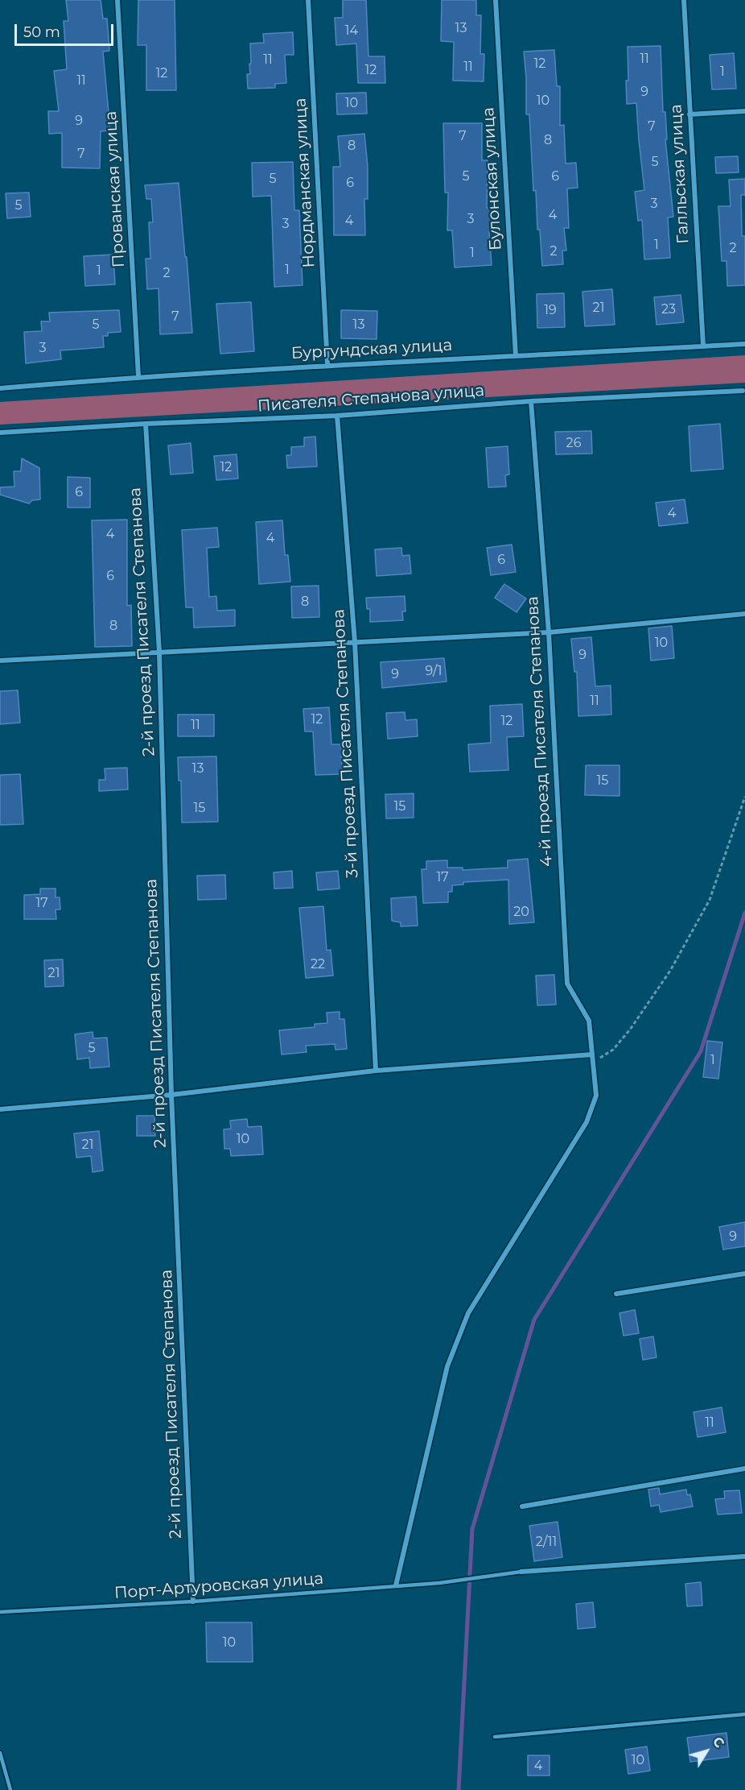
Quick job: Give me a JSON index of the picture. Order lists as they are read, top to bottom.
{
  "streets": {
    "street": [
      "Галльская улица",
      "Булонская улица",
      "Нордманская улица",
      "Прованская улица",
      "Бургундская улица",
      "Писателя Степанова улица",
      "2-й проезд Писателя Степанова",
      "4-й проезд Писателя Степанова",
      "3-й проезд Писателя Степанова"
    ],
    "lane": ["Порт-Артуровская улица"]
  },
  "crossings": [
    ["Галльская улица", "Бургундская улица"],
    ["Булонская улица", "Бургундская улица"],
    ["Нордманская улица", "Бургундская улица"],
    ["Прованская улица", "Бургундская улица"],
    ["Писателя Степанова улица", "2-й проезд Писателя Степанова"],
    ["Писателя Степанова улица", "4-й проезд Писателя Степанова"],
    ["Писателя Степанова улица", "3-й проезд Писателя Степанова"],
    ["2-й проезд Писателя Степанова", "Порт-Артуровская улица"]
  ],
  "house_numbers": [
    "13",
    "14",
    "11",
    "11",
    "12",
    "11",
    "12",
    "1",
    "12",
    "11",
    "9",
    "10",
    "10",
    "9",
    "7",
    "7",
    "8",
    "8",
    "7",
    "5",
    "5",
    "6",
    "5",
    "6",
    "3",
    "5",
    "4",
    "3",
    "4",
    "3",
    "1",
    "2",
    "2",
    "1",
    "1",
    "1",
    "2",
    "21",
    "23",
    "19",
    "7",
    "5",
    "13",
    "3",
    "26",
    "12",
    "6",
    "4",
    "4",
    "4",
    "6",
    "6",
    "8",
    "8",
    "10",
    "9",
    "9/1",
    "9",
    "11",
    "12",
    "12",
    "11",
    "13",
    "15",
    "15",
    "15",
    "17",
    "17",
    "20",
    "22",
    "21",
    "5",
    "1",
    "10",
    "21",
    "9",
    "11",
    "2/11",
    "10",
    "10",
    "4"
  ],
  "scale_bar": "50 m",
  "north": "top right"
}
